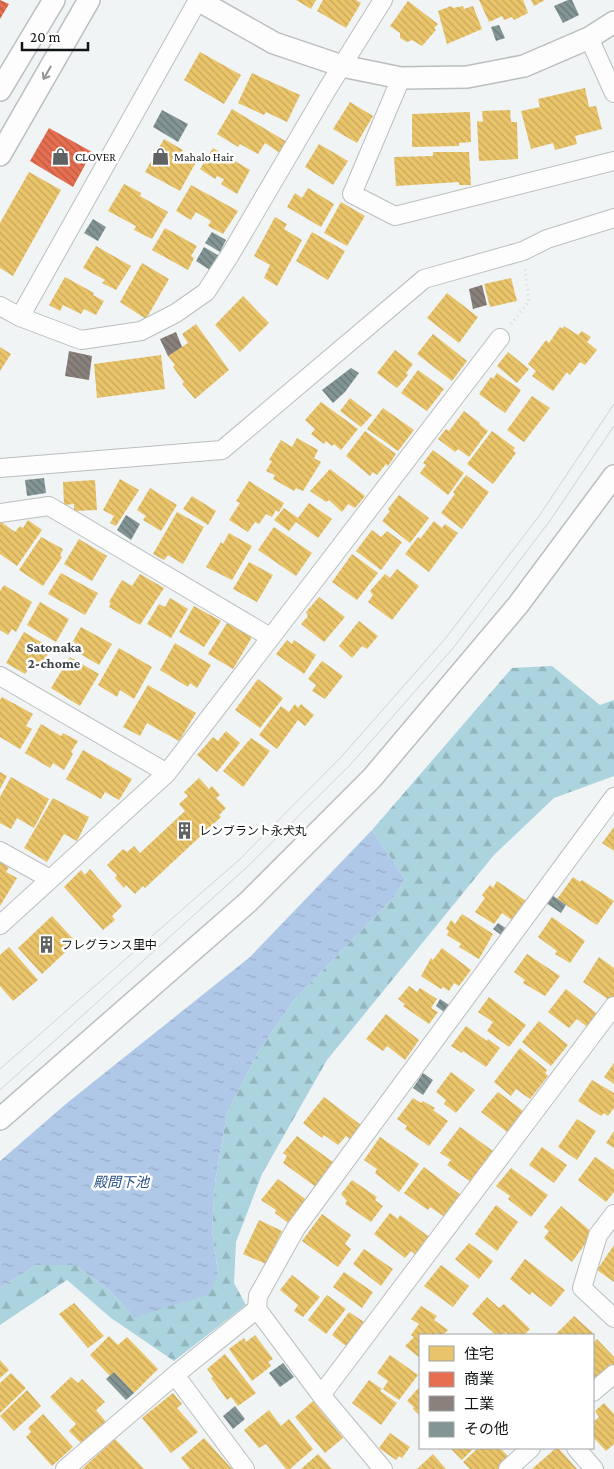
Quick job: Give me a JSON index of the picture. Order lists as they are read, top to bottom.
{
  "districts": ["Satonaka 2-chome"],
  "water": ["殿問下池"],
  "places": {
    "shop": ["CLOVER", "Mahalo Hair"],
    "building": ["レンブラント永犬丸", "フレグランス里中"]
  },
  "legend": [
    "住宅",
    "商業",
    "工業",
    "その他"
  ],
  "scale_bar": "20 m"
}
